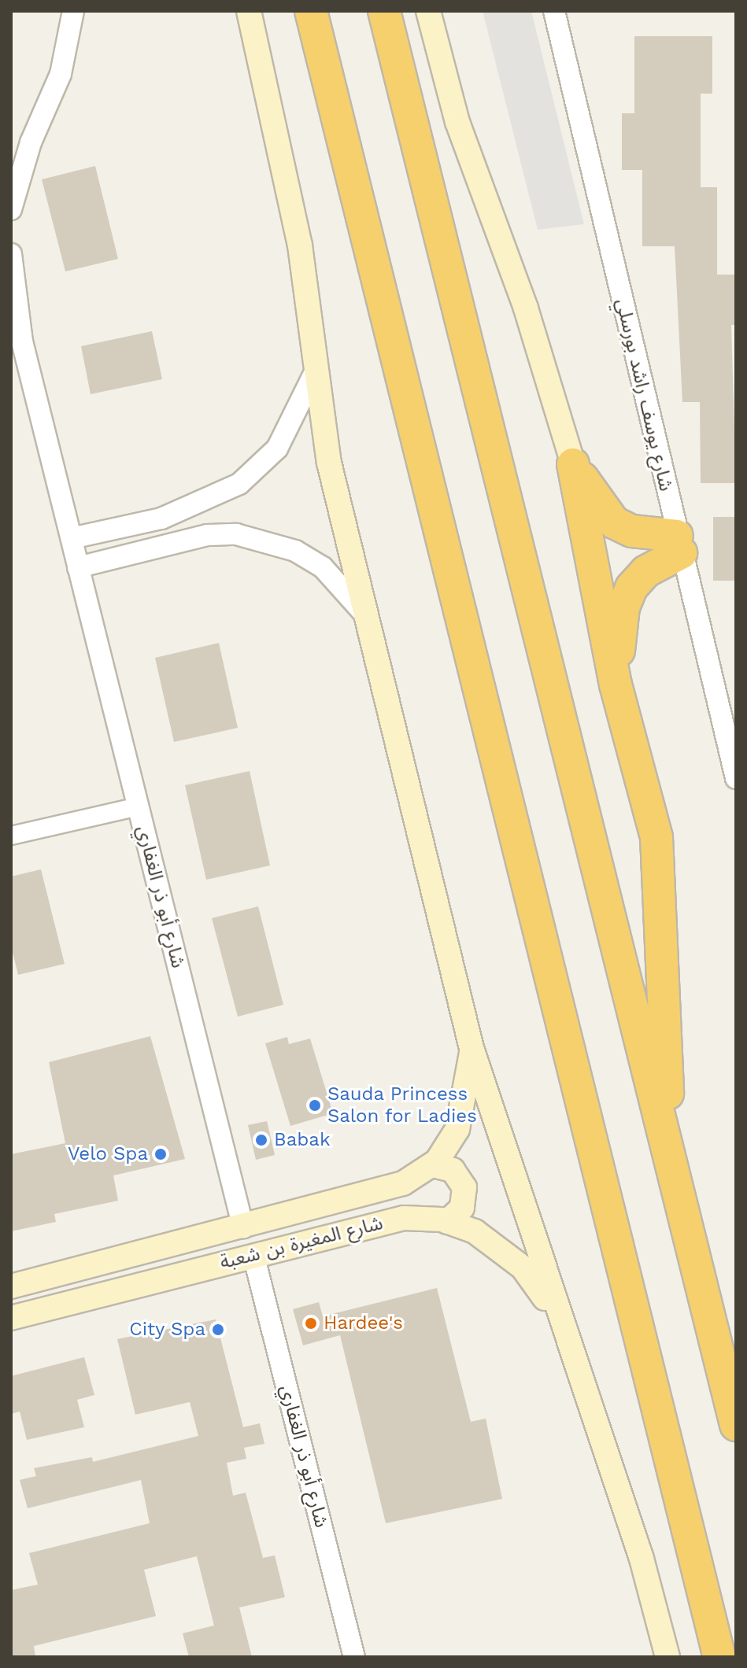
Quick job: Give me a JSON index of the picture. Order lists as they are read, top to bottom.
{
  "streets": {
    "main road": ["شارع المغيرة بن شعبة"],
    "street": ["شارع يوسف راشد بورسلي", "شارع أبو ذر الغفاري"]
  },
  "crossings": [
    ["شارع أبو ذر الغفاري", "شارع المغيرة بن شعبة"]
  ],
  "places": [
    "Sauda Princess Salon for Ladies",
    "Babak",
    "Velo Spa",
    "Hardee's",
    "City Spa"
  ]
}
